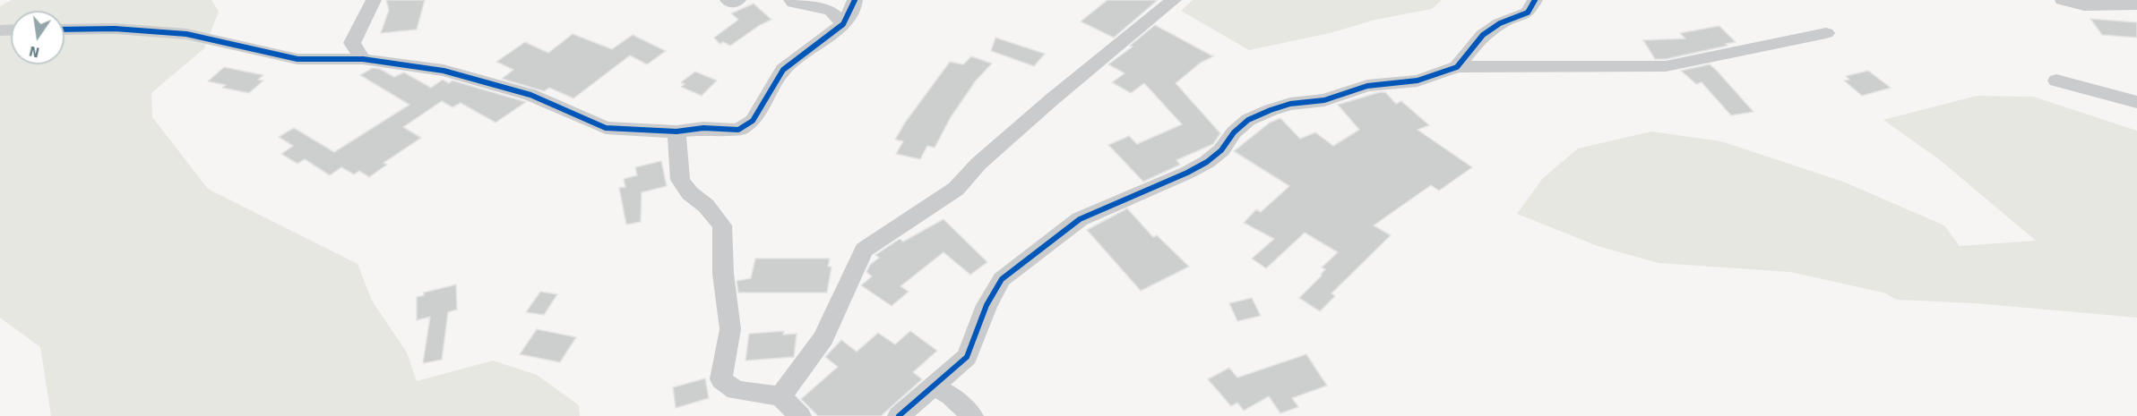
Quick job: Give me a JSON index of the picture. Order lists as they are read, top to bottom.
{
  "north": "bottom"
}
